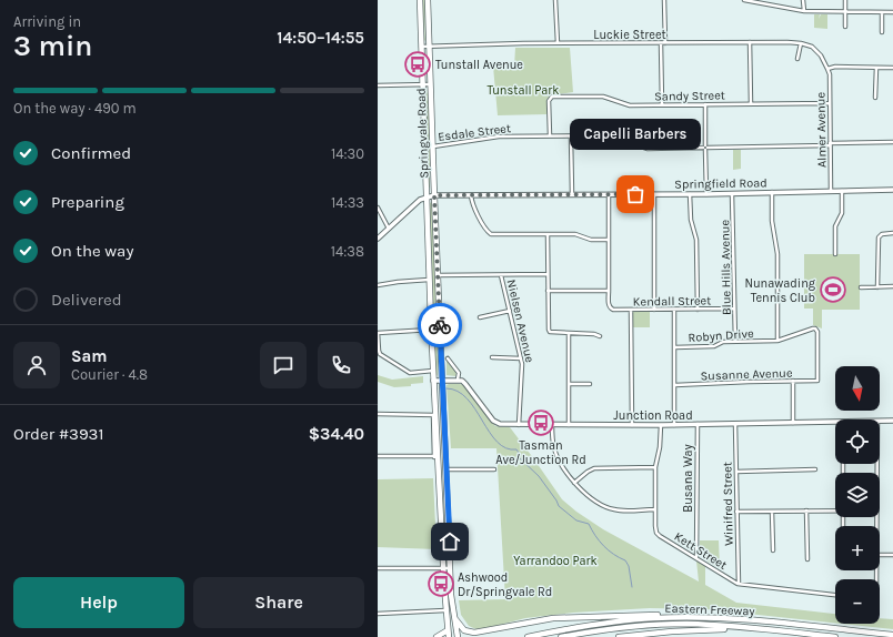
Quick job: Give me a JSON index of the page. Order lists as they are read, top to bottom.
{
  "streets": {
    "highway": ["Springvale Road", "Eastern Freeway"],
    "main road": ["Springfield Road", "Junction Road"],
    "street": [
      "Luckie Street",
      "Sandy Street",
      "Almer Avenue",
      "Esdale Street",
      "Blue Hills Avenue",
      "Kendall Street",
      "Nielsen Avenue",
      "Robyn Drive",
      "Susanne Avenue",
      "Busana Way",
      "Winifred Street",
      "Kett Street"
    ]
  },
  "crossings": [
    ["Luckie Street", "Almer Avenue"],
    ["Luckie Street", "Springvale Road"],
    ["Sandy Street", "Almer Avenue"],
    ["Sandy Street", "Esdale Street"],
    ["Almer Avenue", "Esdale Street"],
    ["Almer Avenue", "Springfield Road"],
    ["Esdale Street", "Springvale Road"],
    ["Springvale Road", "Springfield Road"],
    ["Springfield Road", "Blue Hills Avenue"],
    ["Blue Hills Avenue", "Kendall Street"],
    ["Blue Hills Avenue", "Robyn Drive"],
    ["Nielsen Avenue", "Junction Road"],
    ["Robyn Drive", "Susanne Avenue"],
    ["Junction Road", "Busana Way"],
    ["Junction Road", "Winifred Street"],
    ["Junction Road", "Kett Street"],
    ["Busana Way", "Kett Street"],
    ["Winifred Street", "Kett Street"]
  ],
  "parks": ["Tunstall Park", "Yarrandoo Park"],
  "places": {
    "bus stop": ["Tunstall Avenue", "Tasman Ave/Junction Rd", "Ashwood Dr/Springvale Rd"],
    "other": ["Capelli Barbers"],
    "sports": ["Nunawading Tennis Club"]
  },
  "north": "bottom",
  "page": {
    "heading": ["3 min", "Arriving in", "14:50–14:55"],
    "panel": [
      "Sam",
      "Courier · 4.8",
      "Order #3931",
      "$34.40"
    ],
    "bar": "On the way · 490 m",
    "bubble": "Capelli Barbers",
    "list": [
      ["Confirmed", "14:30"],
      ["Preparing", "14:33"],
      ["On the way", "14:38"],
      "Delivered"
    ],
    "map_buttons": ["+", "−"],
    "buttons": ["Help", "Share"]
  }
}
